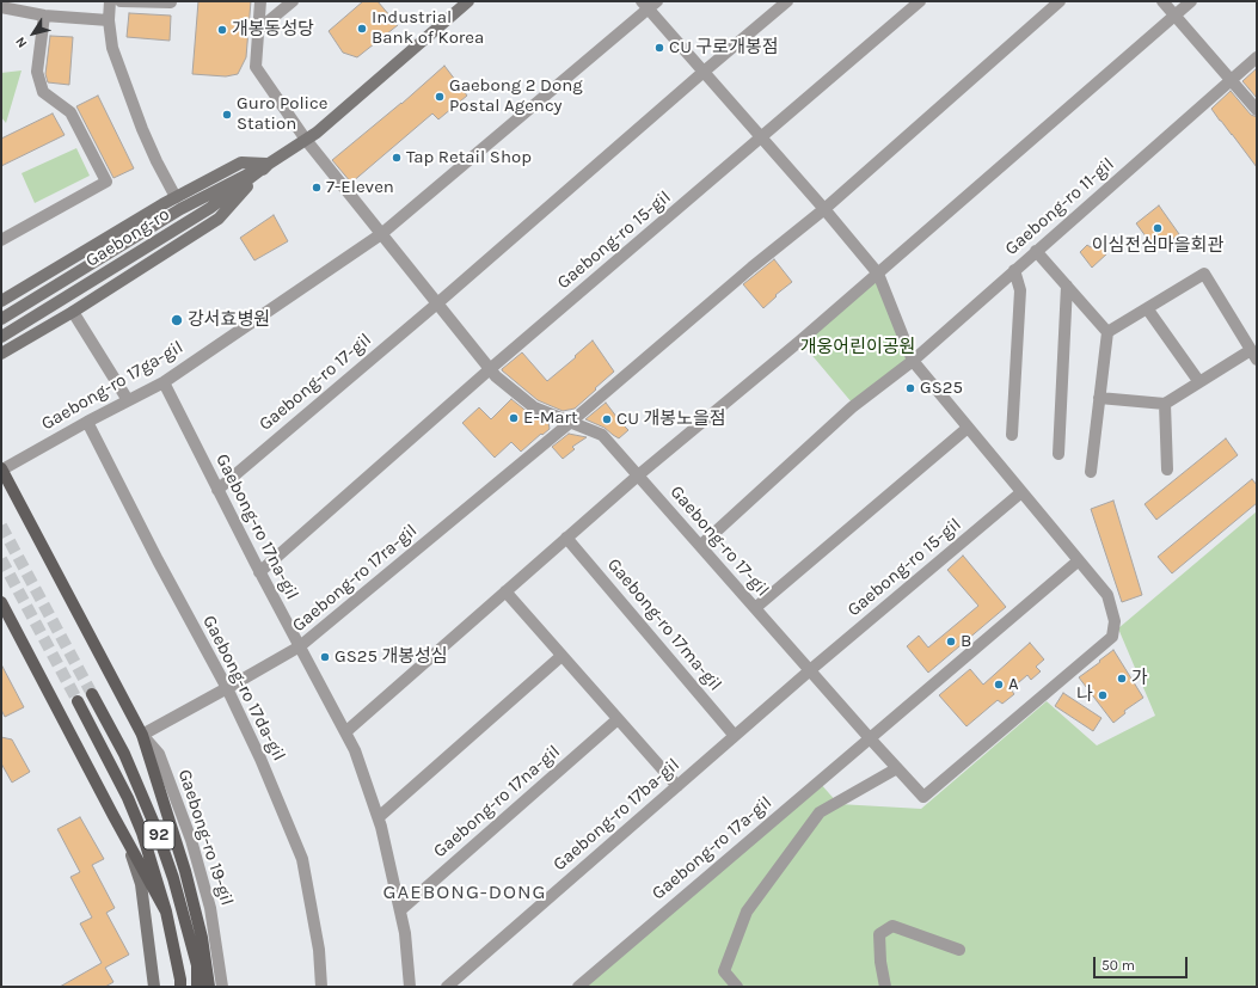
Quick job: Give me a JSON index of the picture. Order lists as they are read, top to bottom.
{
  "streets": {
    "main road": ["Gaebong-ro", "92"],
    "street": [
      "Gaebong-ro 11-gil",
      "Gaebong-ro 15-gil",
      "Gaebong-ro 17-gil",
      "Gaebong-ro 17ga-gil",
      "Gaebong-ro 17na-gil",
      "Gaebong-ro 17ra-gil",
      "Gaebong-ro 17ma-gil",
      "Gaebong-ro 17da-gil",
      "Gaebong-ro 17ba-gil",
      "Gaebong-ro 19-gil",
      "Gaebong-ro 17a-gil"
    ]
  },
  "crossings": [
    ["Gaebong-ro", "Gaebong-ro 17-gil"],
    ["Gaebong-ro 15-gil", "Gaebong-ro 17-gil"],
    ["Gaebong-ro 15-gil", "Gaebong-ro 17ba-gil"],
    ["Gaebong-ro 17-gil", "Gaebong-ro 17ga-gil"],
    ["Gaebong-ro 17-gil", "Gaebong-ro 17na-gil"],
    ["Gaebong-ro 17-gil", "Gaebong-ro 17ra-gil"],
    ["Gaebong-ro 17-gil", "Gaebong-ro 17ba-gil"],
    ["Gaebong-ro 17-gil", "Gaebong-ro 17a-gil"],
    ["Gaebong-ro 17ga-gil", "Gaebong-ro 17na-gil"],
    ["Gaebong-ro 17ga-gil", "Gaebong-ro 17da-gil"],
    ["Gaebong-ro 17na-gil", "Gaebong-ro 17ra-gil"],
    ["Gaebong-ro 17ra-gil", "Gaebong-ro 17da-gil"],
    ["Gaebong-ro 17ra-gil", "Gaebong-ro 19-gil"],
    ["Gaebong-ro 17ma-gil", "Gaebong-ro 17ba-gil"]
  ],
  "districts": ["GAEBONG-DONG"],
  "parks": ["개웅어린이공원"],
  "places": [
    "Industrial Bank of Korea",
    "개봉동성당",
    "CU 구로개봉점",
    "Gaebong 2 Dong Postal Agency",
    "Guro Police Station",
    "Tap Retail Shop",
    "7-Eleven",
    "이심전심마을회관",
    "강서효병원",
    "GS25",
    "E-Mart",
    "CU 개봉노을점",
    "B",
    "GS25 개봉성심",
    "가",
    "A",
    "나"
  ],
  "scale_bar": "50 m",
  "north": "bottom left"
}
